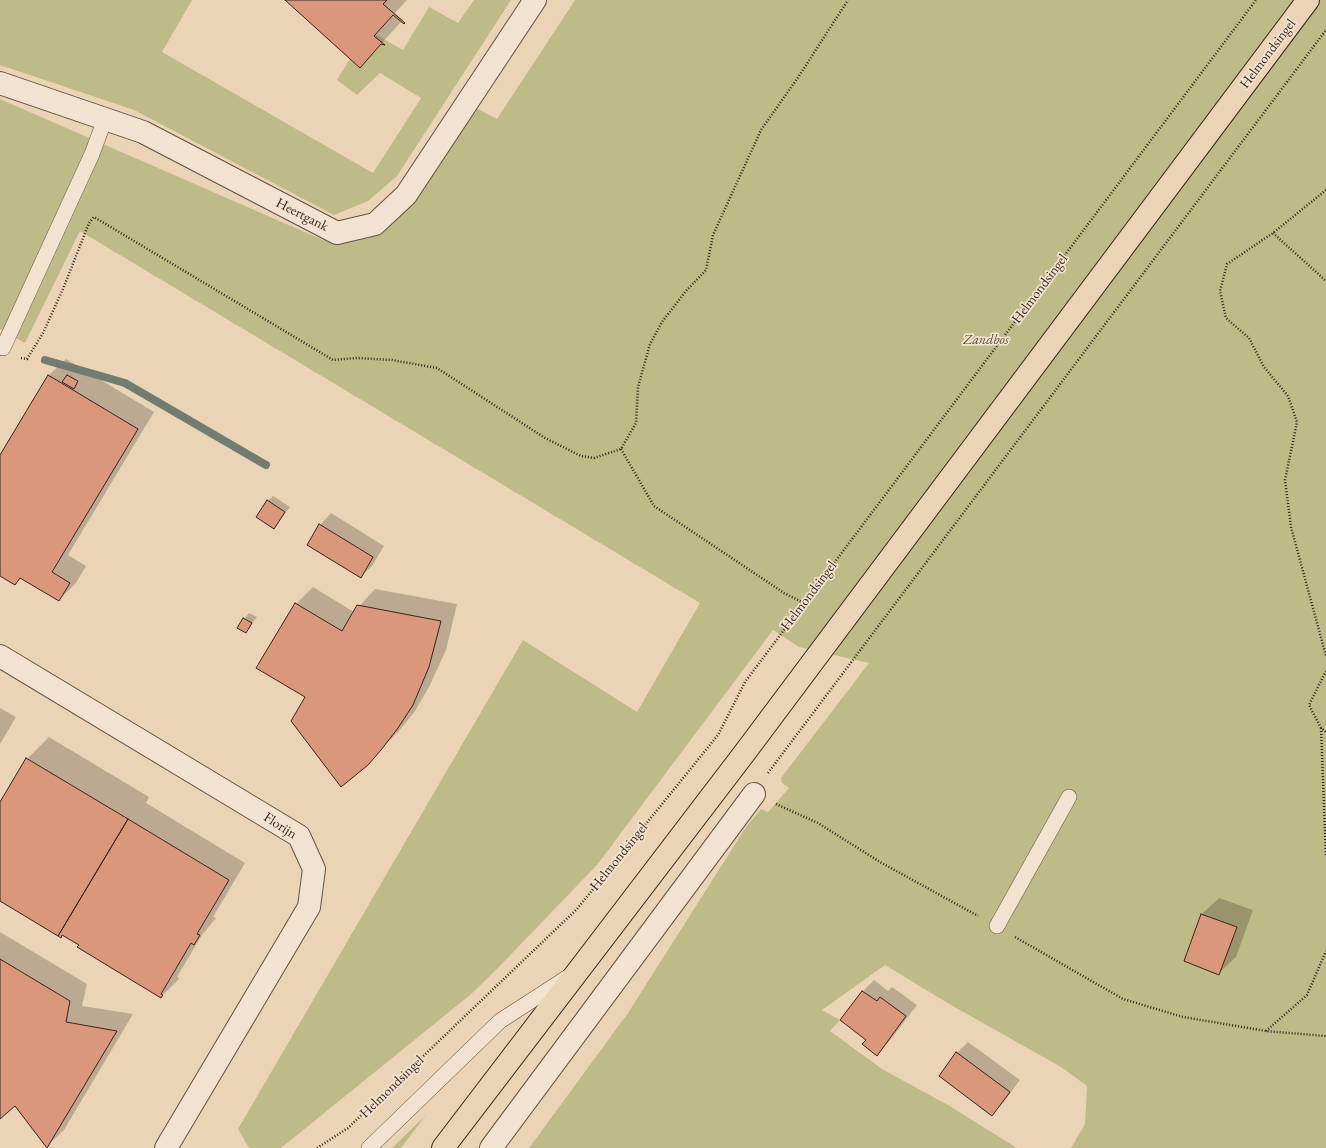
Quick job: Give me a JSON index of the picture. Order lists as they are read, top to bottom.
{
  "streets": {
    "main road": ["Helmondsingel"],
    "street": ["Heertgank", "Florijn"]
  },
  "parks": ["Zandbos"]
}
